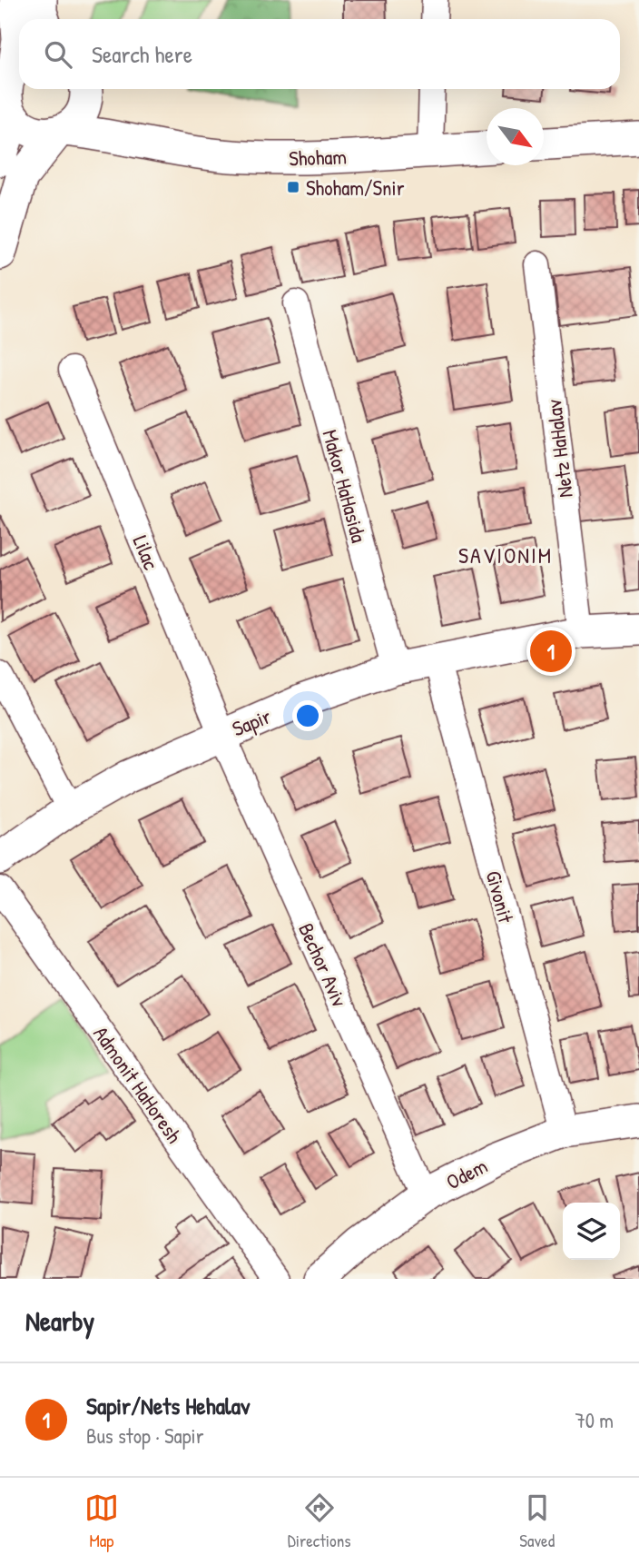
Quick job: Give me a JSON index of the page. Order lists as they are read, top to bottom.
{
  "streets": {
    "street": [
      "Shoham",
      "Netz HaHalav",
      "Makor HaHasida",
      "Lilac",
      "Sapir",
      "Givonit",
      "Bechor Aviv",
      "Admonit HaHoresh",
      "Odem"
    ]
  },
  "crossings": [
    ["Netz HaHalav", "Sapir"],
    ["Makor HaHasida", "Sapir"],
    ["Lilac", "Sapir"],
    ["Lilac", "Bechor Aviv"],
    ["Sapir", "Givonit"],
    ["Sapir", "Bechor Aviv"],
    ["Givonit", "Odem"],
    ["Bechor Aviv", "Odem"]
  ],
  "districts": ["SAVIONIM"],
  "places": {
    "transit": ["Shoham/Snir"]
  },
  "north": "bottom right",
  "page": {
    "search": "Search here",
    "pins": "1",
    "heading": "Nearby",
    "list": [
      {
        "mark": "1",
        "name": "Sapir/Nets Hehalav",
        "note": "Bus stop · Sapir",
        "value": "70 m"
      }
    ],
    "nav": ["Map", "Directions", "Saved"]
  }
}
